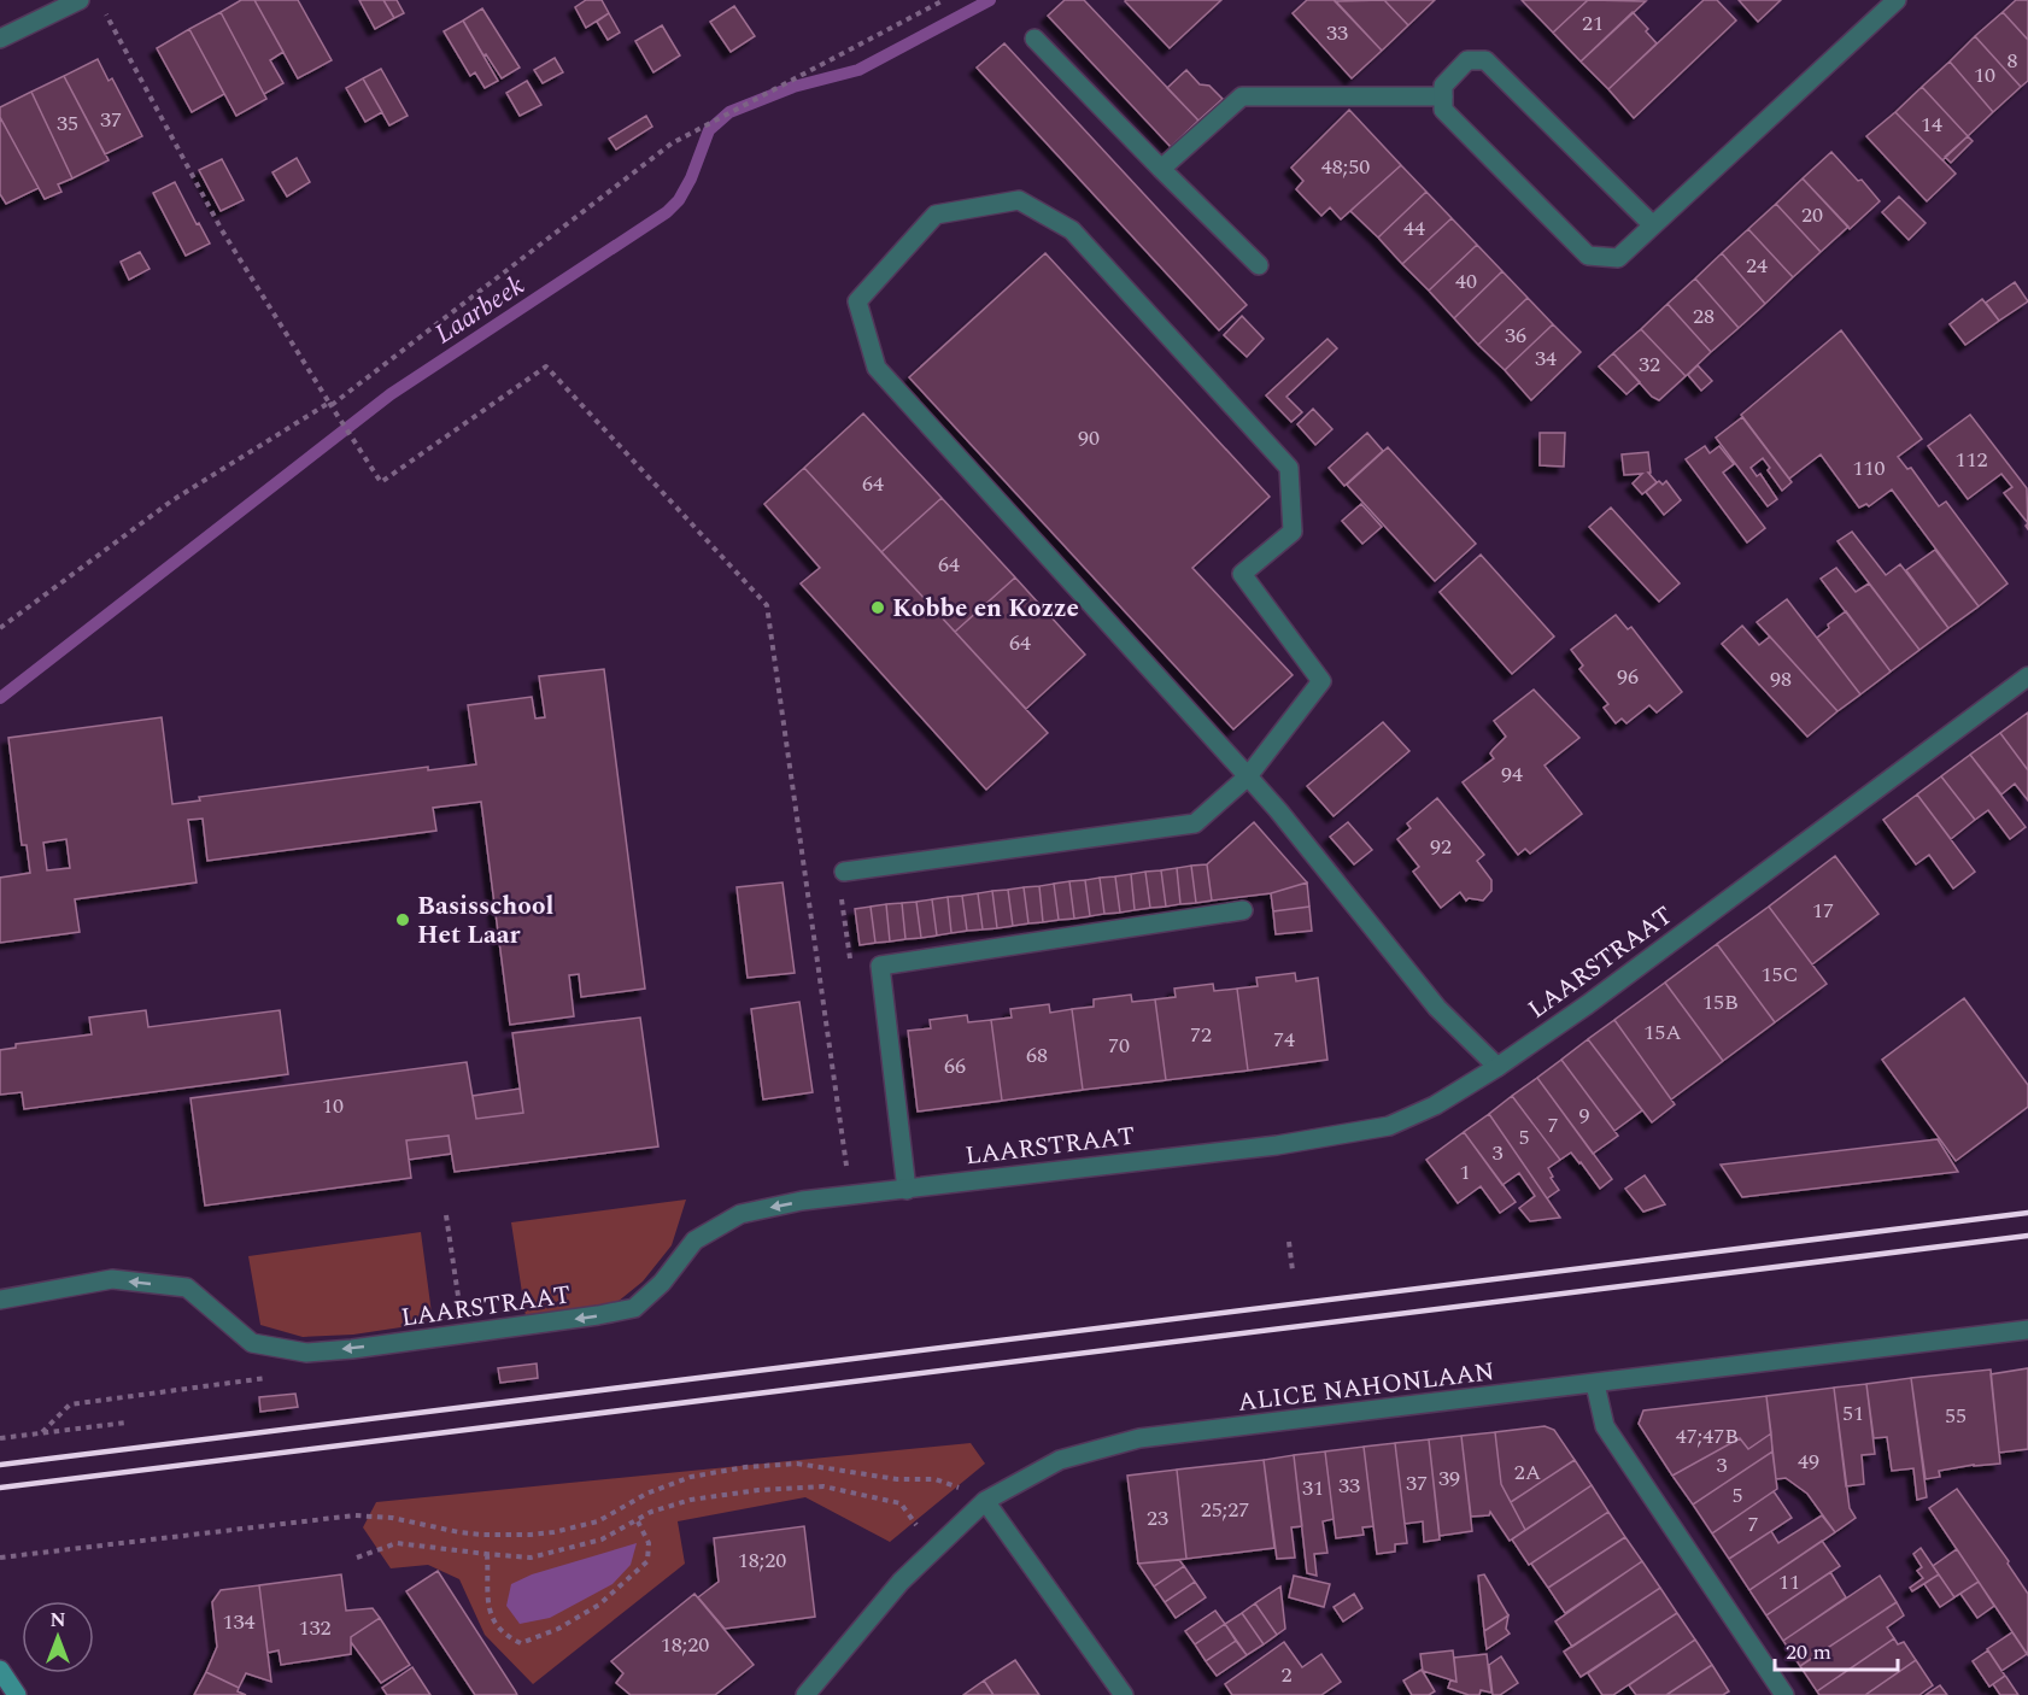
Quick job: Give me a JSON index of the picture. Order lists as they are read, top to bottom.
{
  "streets": {
    "street": ["LAARSTRAAT", "ALICE NAHONLAAN"]
  },
  "one_way": ["LAARSTRAAT"],
  "water": ["Laarbeek"],
  "places": ["Kobbe en Kozze", "Basisschool Het Laar"],
  "house_numbers": [
    "21",
    "33",
    "8",
    "10",
    "37",
    "35",
    "14",
    "48;50",
    "20",
    "44",
    "24",
    "40",
    "28",
    "36",
    "34",
    "32",
    "90",
    "112",
    "110",
    "64",
    "64",
    "64",
    "96",
    "98",
    "94",
    "92",
    "17",
    "15C",
    "15B",
    "15A",
    "72",
    "74",
    "70",
    "68",
    "66",
    "10",
    "9",
    "7",
    "5",
    "3",
    "1",
    "51",
    "55",
    "47;47B",
    "49",
    "3",
    "2A",
    "39",
    "37",
    "33",
    "31",
    "5",
    "25;27",
    "23",
    "7",
    "18;20",
    "11",
    "134",
    "132",
    "18;20",
    "2"
  ],
  "scale_bar": "20 m",
  "north": "top"
}
